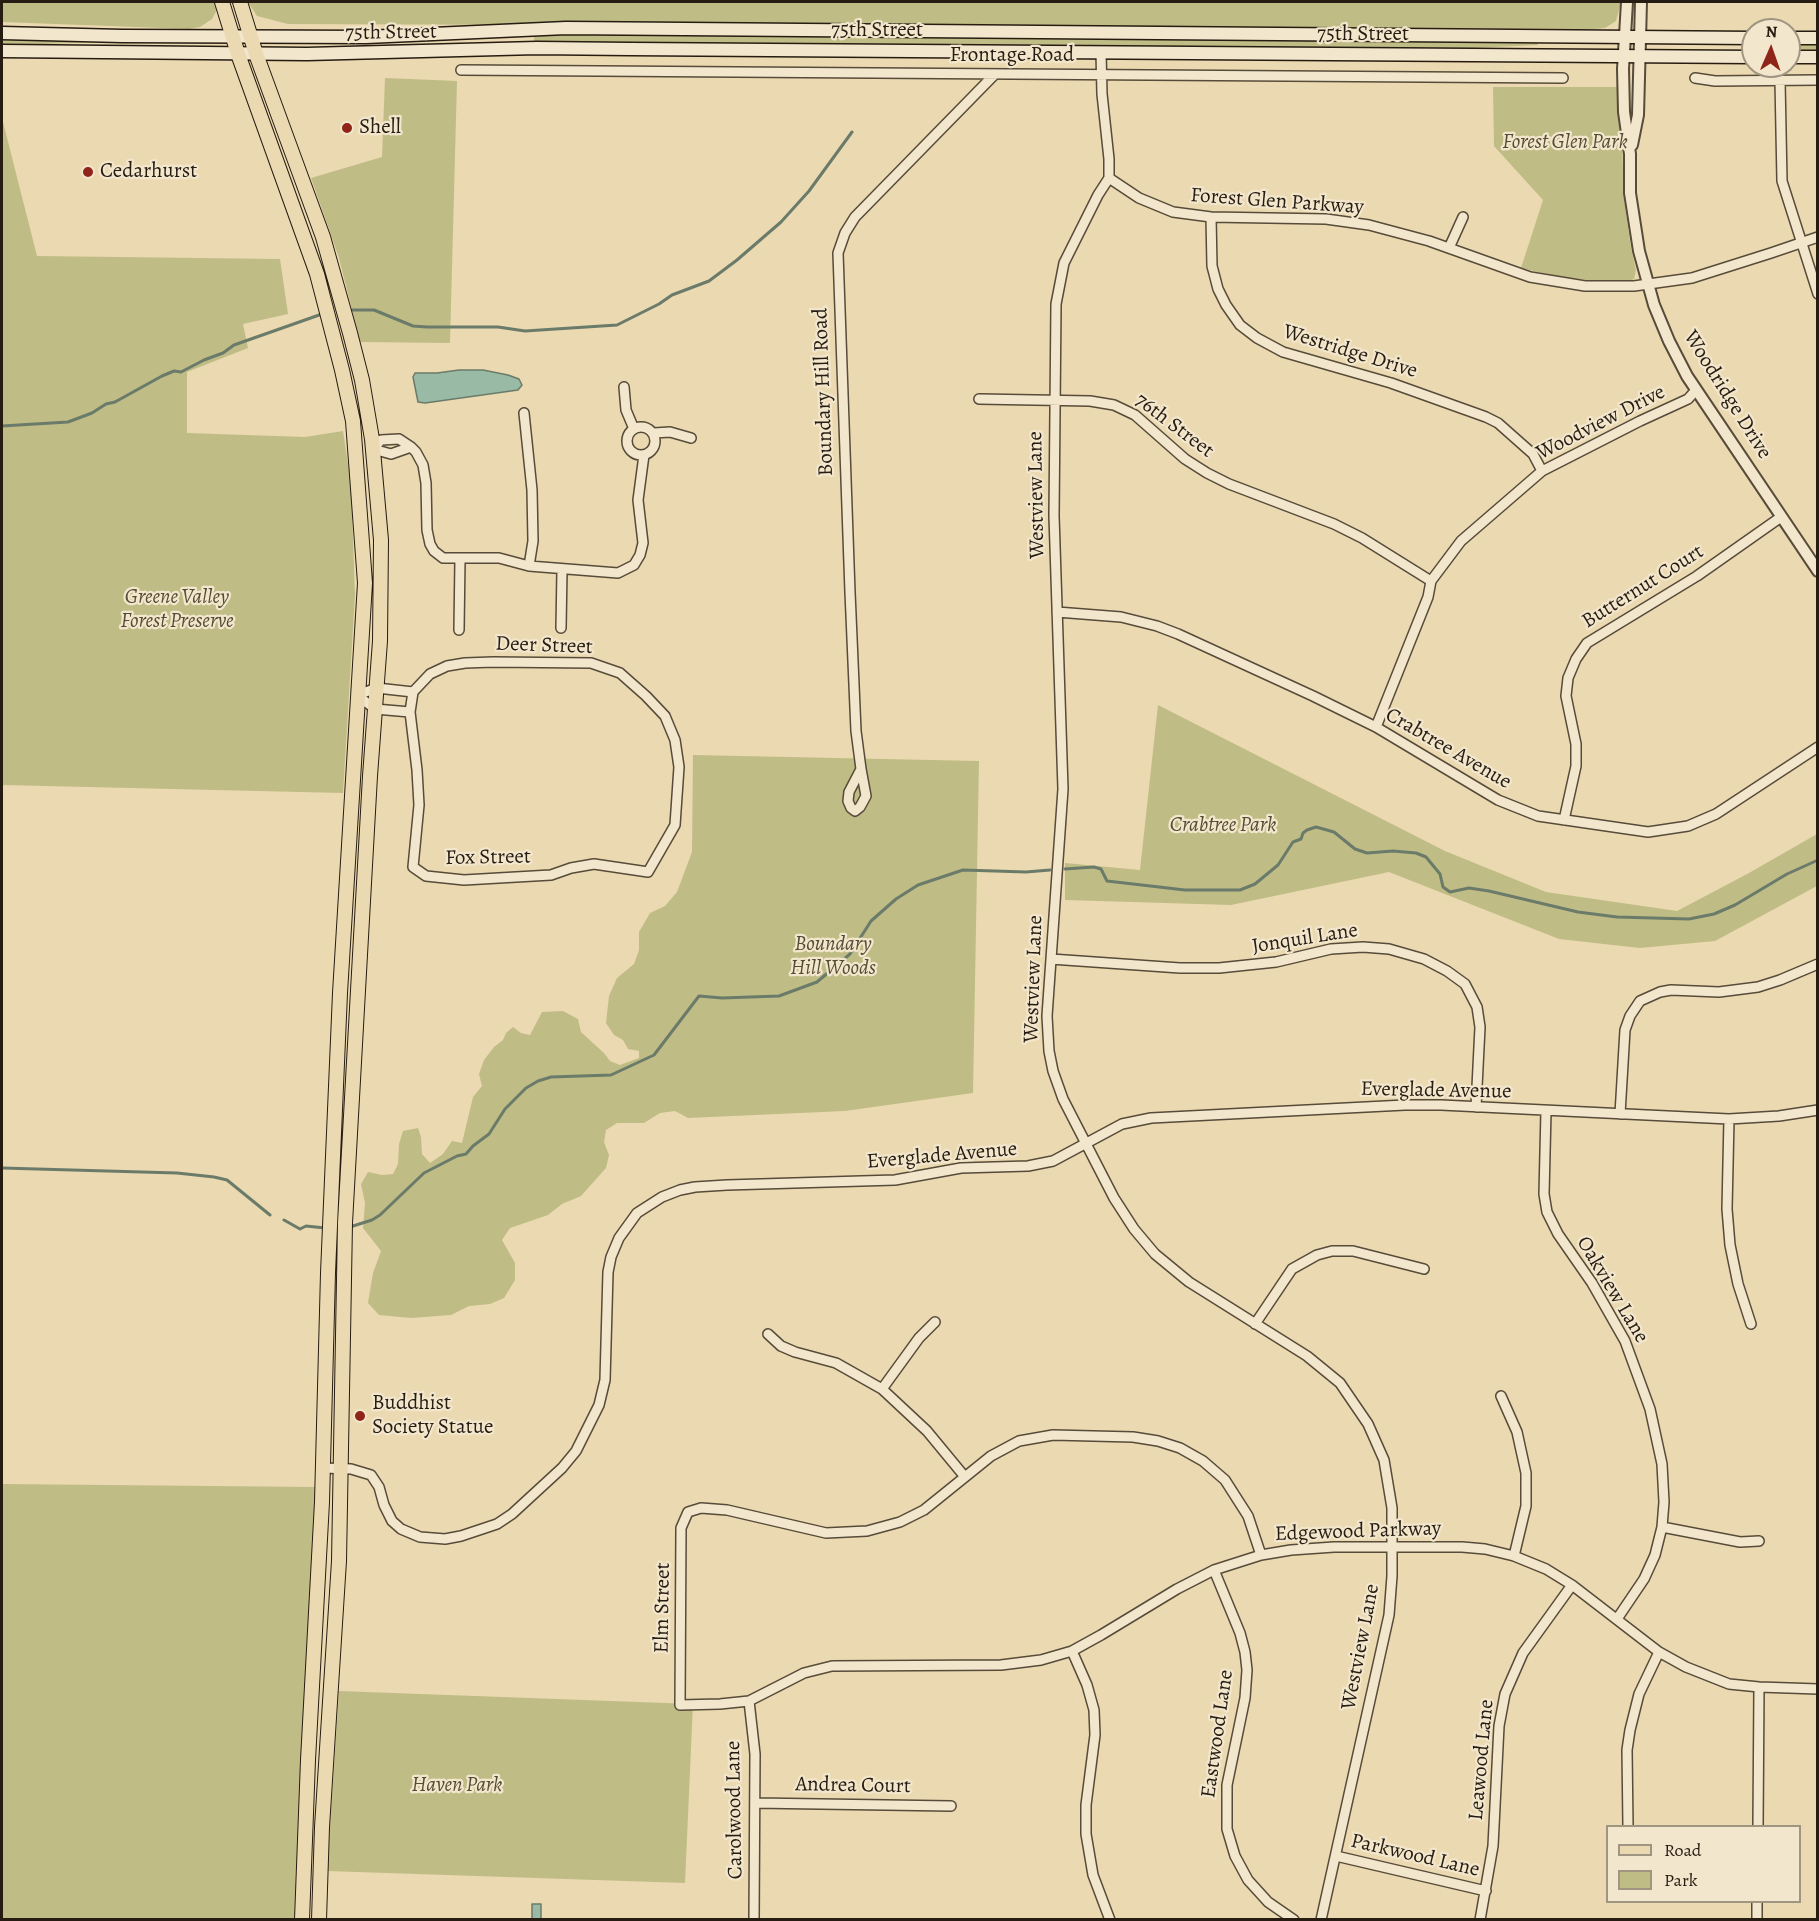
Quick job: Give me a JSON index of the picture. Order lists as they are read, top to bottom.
{
  "streets": {
    "main road": ["75th Street"],
    "street": [
      "Frontage Road",
      "Forest Glen Parkway",
      "Westridge Drive",
      "Boundary Hill Road",
      "Woodridge Drive",
      "Woodview Drive",
      "76th Street",
      "Westview Lane",
      "Butternut Court",
      "Deer Street",
      "Crabtree Avenue",
      "Fox Street",
      "Jonquil Lane",
      "Everglade Avenue",
      "Oakview Lane",
      "Edgewood Parkway",
      "Elm Street",
      "Eastwood Lane",
      "Leawood Lane",
      "Andrea Court",
      "Carolwood Lane",
      "Parkwood Lane"
    ]
  },
  "crossings": [
    ["75th Street", "Woodridge Drive"],
    ["Frontage Road", "Boundary Hill Road"],
    ["Forest Glen Parkway", "Westridge Drive"],
    ["Forest Glen Parkway", "Woodridge Drive"],
    ["Forest Glen Parkway", "Westview Lane"],
    ["Westridge Drive", "Woodview Drive"],
    ["Woodridge Drive", "Woodview Drive"],
    ["Woodridge Drive", "Butternut Court"],
    ["Woodview Drive", "76th Street"],
    ["Woodview Drive", "Crabtree Avenue"],
    ["76th Street", "Westview Lane"],
    ["Westview Lane", "Crabtree Avenue"],
    ["Westview Lane", "Jonquil Lane"],
    ["Westview Lane", "Everglade Avenue"],
    ["Westview Lane", "Edgewood Parkway"],
    ["Westview Lane", "Parkwood Lane"],
    ["Butternut Court", "Crabtree Avenue"],
    ["Deer Street", "Fox Street"],
    ["Jonquil Lane", "Everglade Avenue"],
    ["Everglade Avenue", "Oakview Lane"],
    ["Oakview Lane", "Edgewood Parkway"],
    ["Edgewood Parkway", "Elm Street"],
    ["Edgewood Parkway", "Eastwood Lane"],
    ["Edgewood Parkway", "Leawood Lane"],
    ["Edgewood Parkway", "Carolwood Lane"],
    ["Leawood Lane", "Parkwood Lane"],
    ["Andrea Court", "Carolwood Lane"]
  ],
  "parks": [
    "Forest Glen Park",
    "Greene Valley Forest Preserve",
    "Crabtree Park",
    "Boundary Hill Woods",
    "Haven Park"
  ],
  "places": ["Shell", "Cedarhurst", "Buddhist Society Statue"],
  "legend": ["Road", "Park"],
  "north": "top"
}
